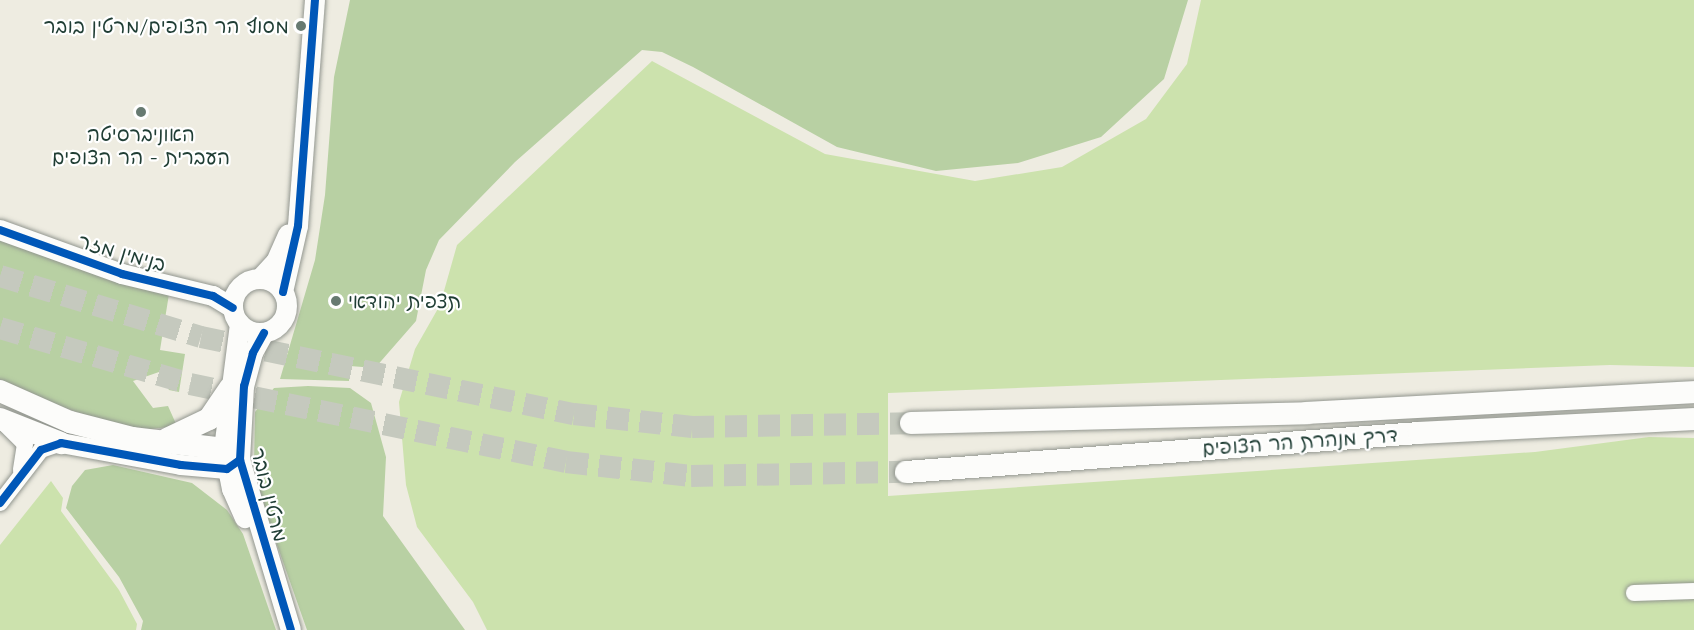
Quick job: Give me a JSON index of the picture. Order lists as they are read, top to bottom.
{
  "streets": {
    "main road": ["דרך מנהרת הר הצופים"],
    "street": ["בנימין מזר", "מרטין בובר"]
  },
  "crossings": [
    ["בנימין מזר", "מרטין בובר"]
  ],
  "places": ["מסוף הר הצופים/מרטין בובר", "האוניברסיטה העברית - הר הצופים", "תצפית יהודאי"]
}
